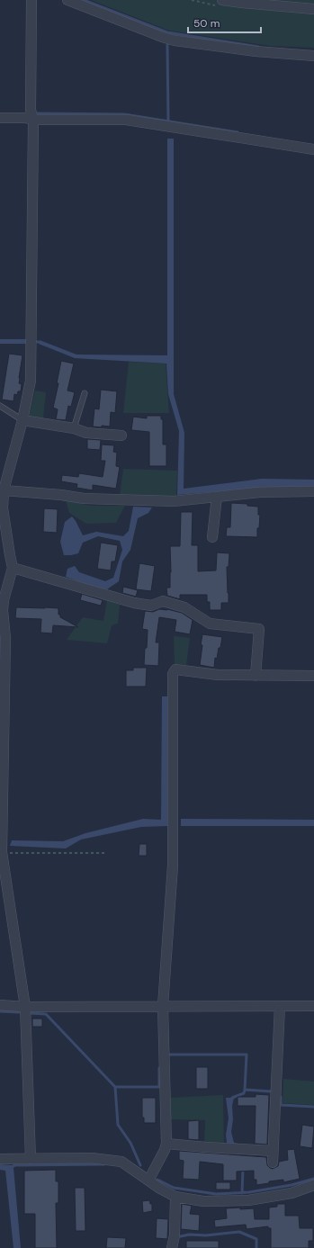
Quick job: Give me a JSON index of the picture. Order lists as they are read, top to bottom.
{
  "scale_bar": "50 m"
}
